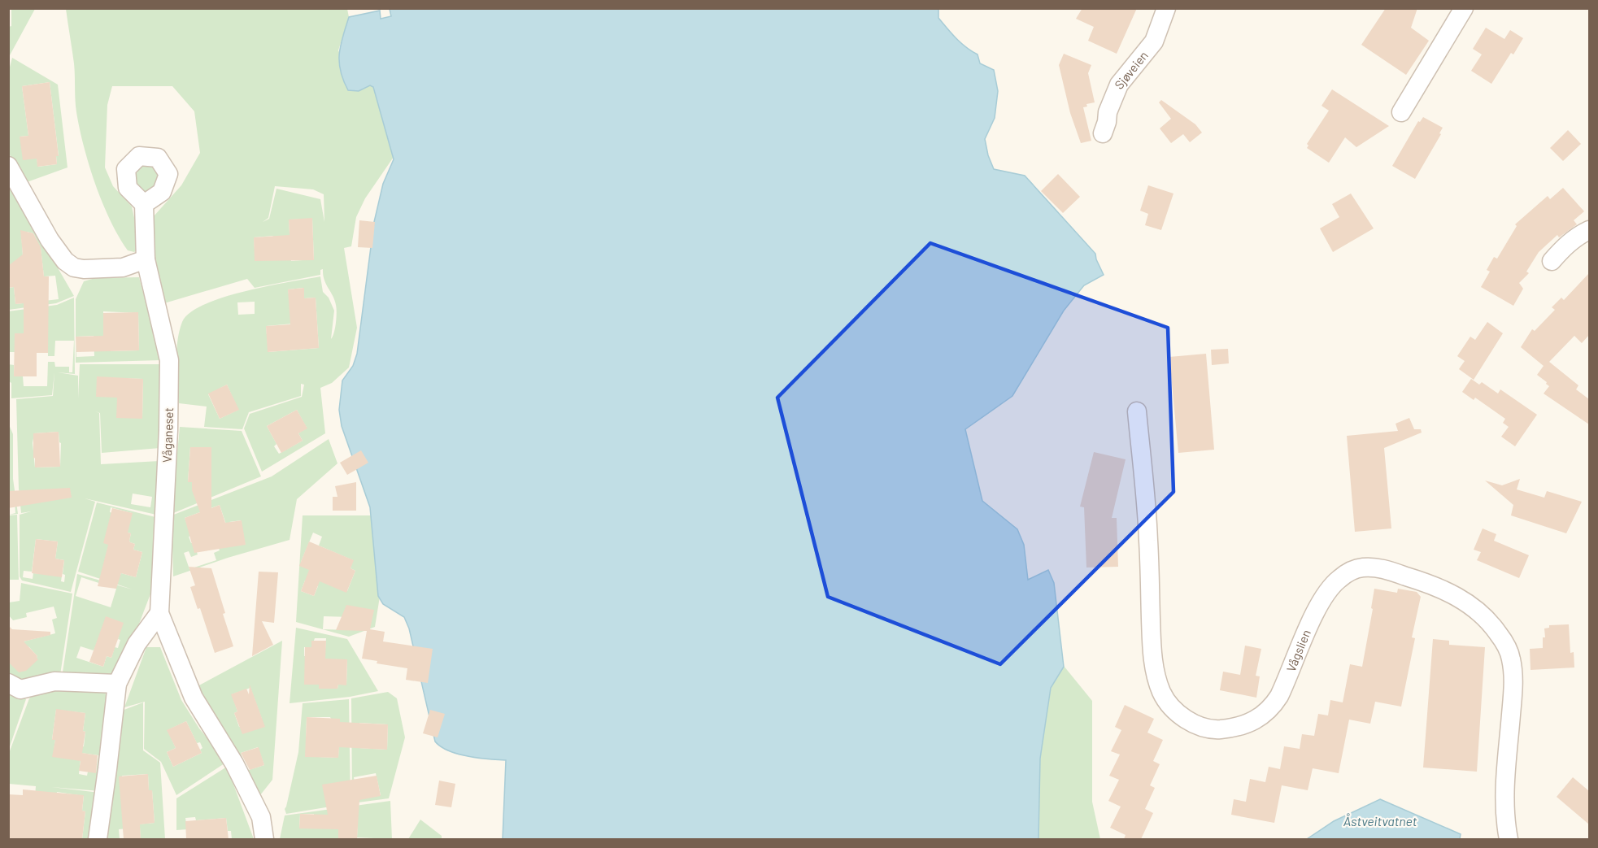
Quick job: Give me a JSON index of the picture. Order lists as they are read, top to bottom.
{
  "streets": {
    "street": ["Sjøveien", "Våganeset", "Vågslien"]
  },
  "water": ["Åstveitvatnet"]
}
